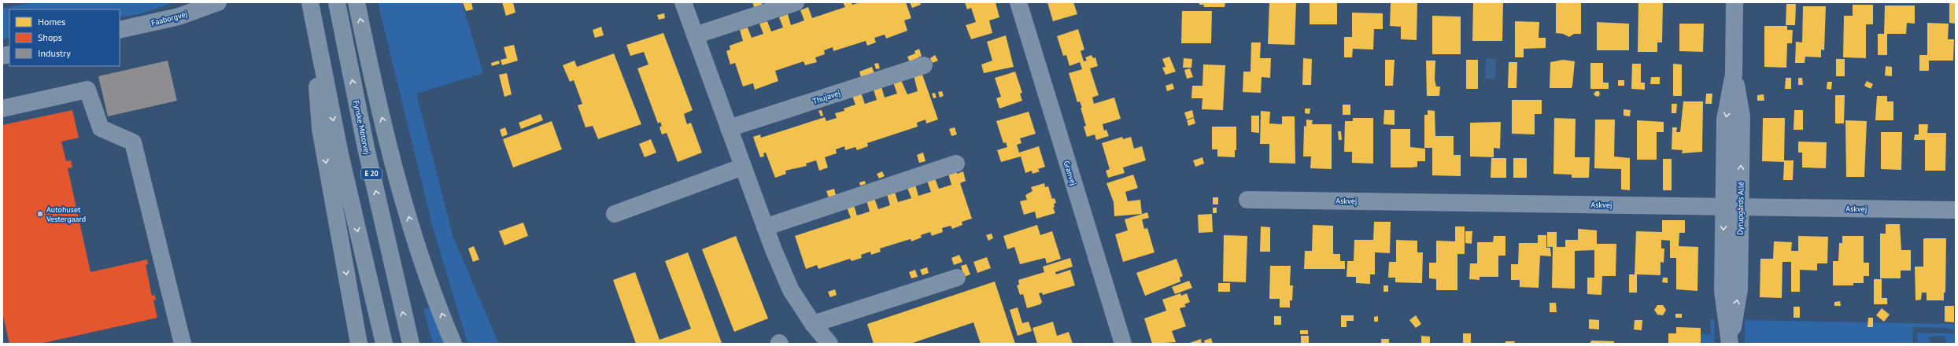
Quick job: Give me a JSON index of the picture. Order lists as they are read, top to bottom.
{
  "streets": {
    "highway": ["Fynske Motorvej", "E 20"],
    "street": [
      "Faaborgvej",
      "Thujavej",
      "Granvej",
      "Askvej",
      "Dyrupgårds Allé"
    ]
  },
  "crossings": [
    ["Askvej", "Dyrupgårds Allé"]
  ],
  "places": ["Autohuset Vestergaard"],
  "legend": ["Homes", "Shops", "Industry"]
}
